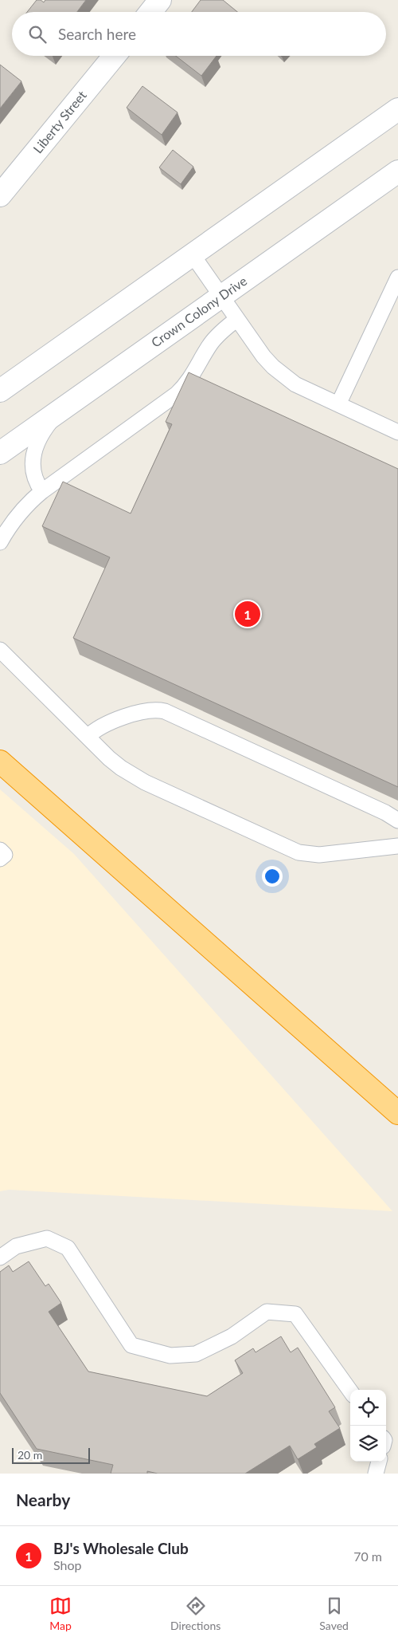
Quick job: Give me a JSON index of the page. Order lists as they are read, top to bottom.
{
  "streets": {
    "street": ["Liberty Street", "Crown Colony Drive"]
  },
  "scale_bar": "20 m",
  "page": {
    "search": "Search here",
    "pins": "1",
    "scale": "20 m",
    "heading": "Nearby",
    "list": [
      {
        "mark": "1",
        "name": "BJ's Wholesale Club",
        "note": "Shop",
        "value": "70 m"
      }
    ],
    "nav": ["Map", "Directions", "Saved"]
  }
}
